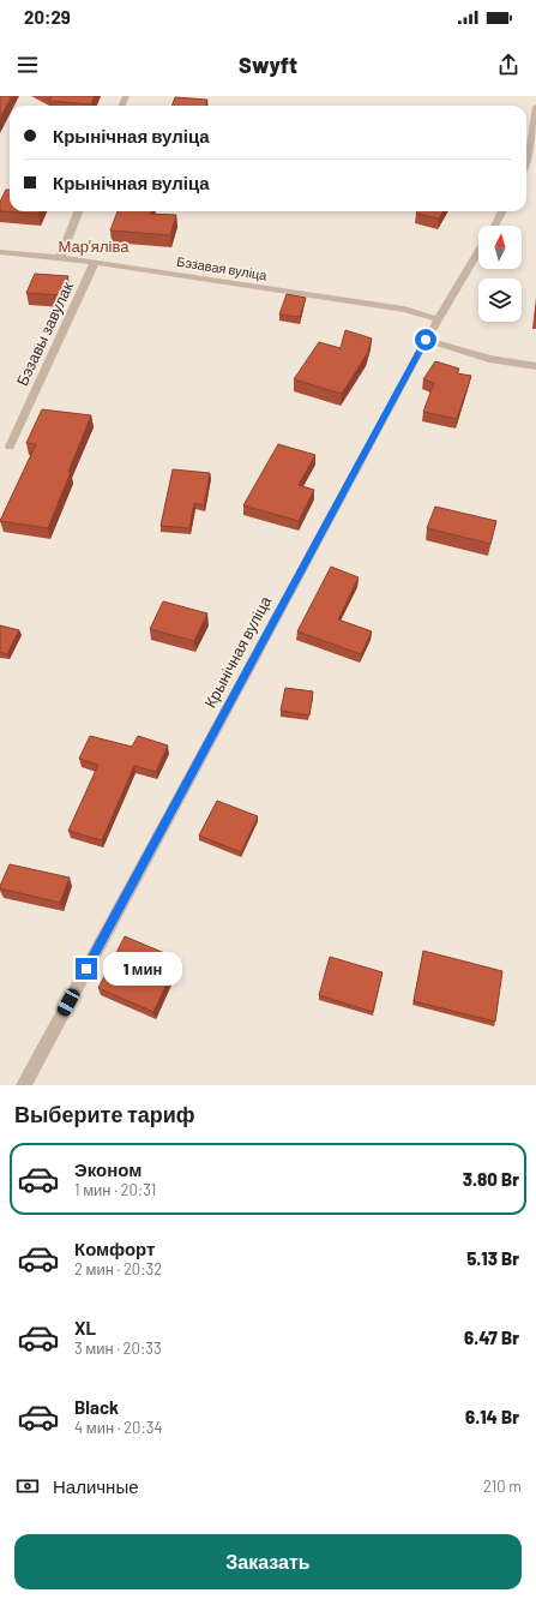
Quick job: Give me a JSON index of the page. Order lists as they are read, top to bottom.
{
  "streets": {
    "street": ["Бэзавая вуліца", "Бэзавы завулак", "Крынічная вуліца"]
  },
  "crossings": [
    ["Бэзавая вуліца", "Бэзавы завулак"],
    ["Бэзавая вуліца", "Крынічная вуліца"]
  ],
  "districts": ["Марʼяліва"],
  "north": "top",
  "page": {
    "status": "20:29",
    "header": "Swyft",
    "banner": ["Крынічная вуліца", "Крынічная вуліца"],
    "bubble": "1 мин",
    "heading": "Выберите тариф",
    "list": [
      {
        "name": "Эконом",
        "note": "1 мин · 20:31",
        "value": "3.80 Br"
      },
      {
        "name": "Комфорт",
        "note": "2 мин · 20:32",
        "value": "5.13 Br"
      },
      {
        "name": "XL",
        "note": "3 мин · 20:33",
        "value": "6.47 Br"
      },
      {
        "name": "Black",
        "note": "4 мин · 20:34",
        "value": "6.14 Br"
      }
    ],
    "pay": ["Наличные", "210 m"],
    "buttons": "Заказать"
  }
}
